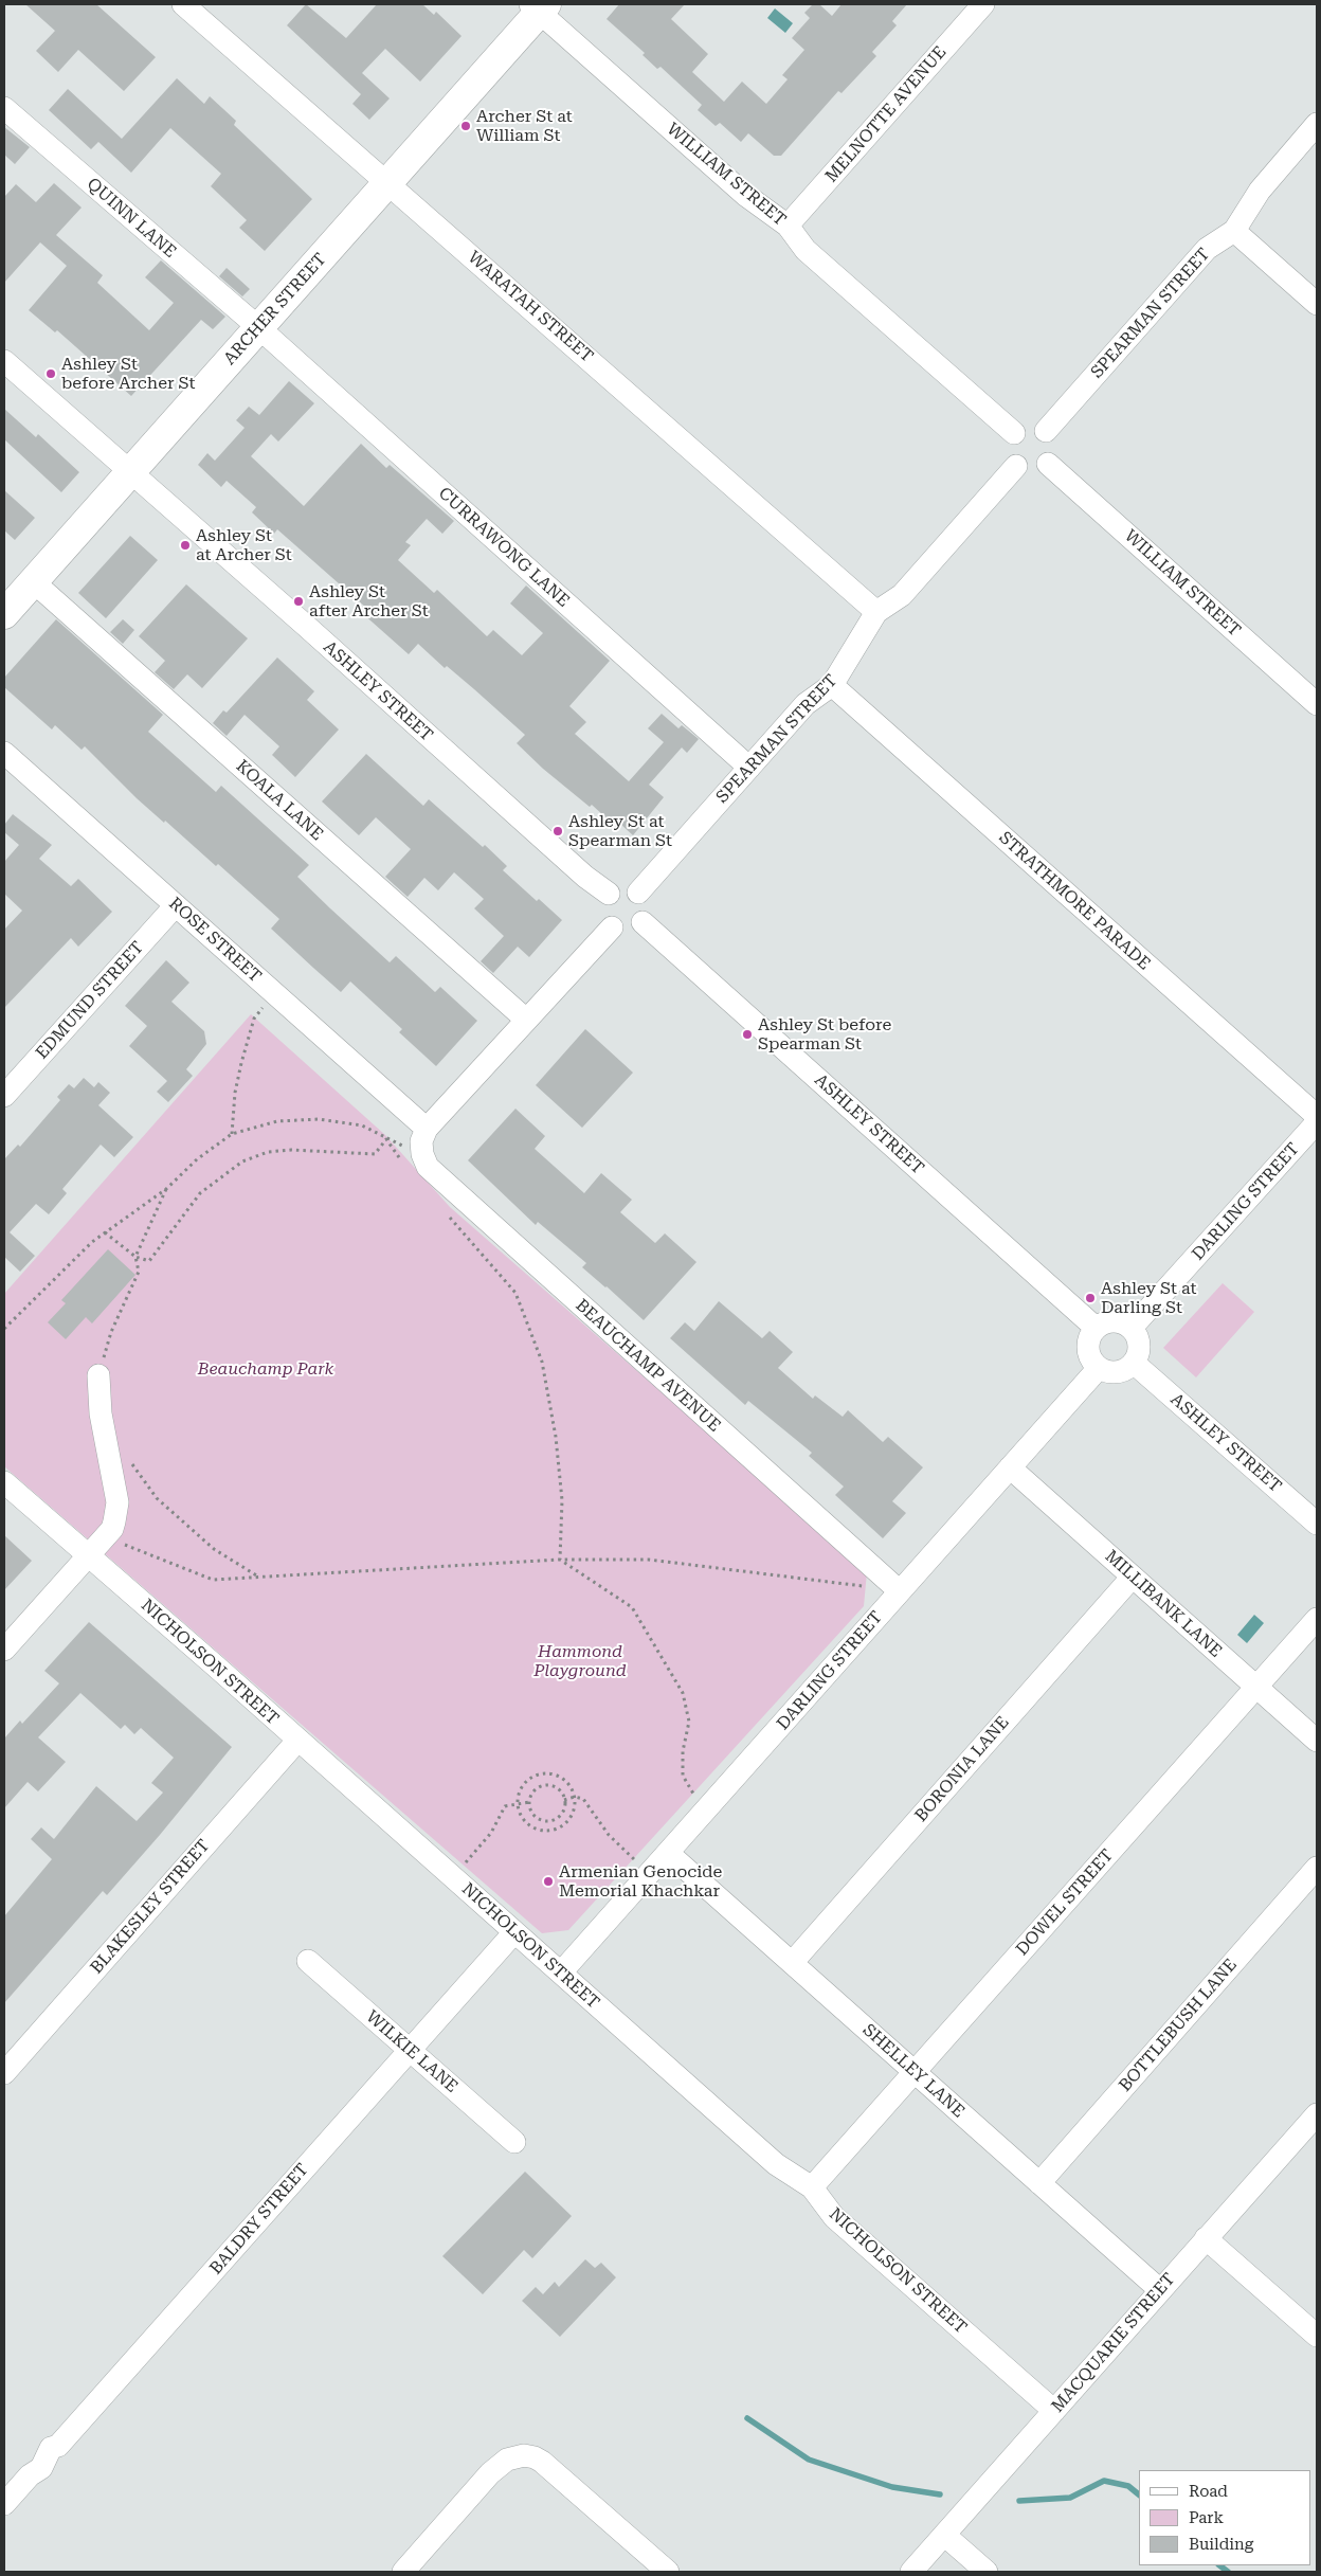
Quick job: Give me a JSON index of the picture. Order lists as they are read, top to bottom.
{
  "streets": {
    "main road": ["ARCHER STREET"],
    "street": [
      "MELNOTTE AVENUE",
      "WILLIAM STREET",
      "QUINN LANE",
      "WARATAH STREET",
      "SPEARMAN STREET",
      "CURRAWONG LANE",
      "ASHLEY STREET",
      "KOALA LANE",
      "STRATHMORE PARADE",
      "ROSE STREET",
      "EDMUND STREET",
      "DARLING STREET",
      "BEAUCHAMP AVENUE",
      "MILLIBANK LANE",
      "NICHOLSON STREET",
      "BORONIA LANE",
      "DOWEL STREET",
      "BLAKESLEY STREET",
      "BOTTLEBUSH LANE",
      "WILKIE LANE",
      "SHELLEY LANE",
      "BALDRY STREET",
      "MACQUARIE STREET"
    ]
  },
  "crossings": [
    ["MELNOTTE AVENUE", "WILLIAM STREET"],
    ["WILLIAM STREET", "ARCHER STREET"],
    ["WILLIAM STREET", "SPEARMAN STREET"],
    ["QUINN LANE", "ARCHER STREET"],
    ["QUINN LANE", "CURRAWONG LANE"],
    ["WARATAH STREET", "ARCHER STREET"],
    ["WARATAH STREET", "SPEARMAN STREET"],
    ["ARCHER STREET", "CURRAWONG LANE"],
    ["ARCHER STREET", "ASHLEY STREET"],
    ["ARCHER STREET", "KOALA LANE"],
    ["SPEARMAN STREET", "CURRAWONG LANE"],
    ["SPEARMAN STREET", "ASHLEY STREET"],
    ["SPEARMAN STREET", "STRATHMORE PARADE"],
    ["ASHLEY STREET", "DARLING STREET"],
    ["ROSE STREET", "EDMUND STREET"],
    ["DARLING STREET", "BEAUCHAMP AVENUE"],
    ["DARLING STREET", "MILLIBANK LANE"],
    ["DARLING STREET", "NICHOLSON STREET"],
    ["DARLING STREET", "SHELLEY LANE"],
    ["MILLIBANK LANE", "BORONIA LANE"],
    ["MILLIBANK LANE", "DOWEL STREET"],
    ["NICHOLSON STREET", "DOWEL STREET"],
    ["NICHOLSON STREET", "BLAKESLEY STREET"],
    ["NICHOLSON STREET", "BALDRY STREET"],
    ["NICHOLSON STREET", "MACQUARIE STREET"],
    ["BORONIA LANE", "SHELLEY LANE"],
    ["DOWEL STREET", "SHELLEY LANE"],
    ["BOTTLEBUSH LANE", "SHELLEY LANE"],
    ["WILKIE LANE", "BALDRY STREET"],
    ["SHELLEY LANE", "MACQUARIE STREET"]
  ],
  "parks": ["Beauchamp Park", "Hammond Playground"],
  "places": [
    "Archer St at William St",
    "Ashley St before Archer St",
    "Ashley St at Archer St",
    "Ashley St after Archer St",
    "Ashley St at Spearman St",
    "Ashley St before Spearman St",
    "Ashley St at Darling St",
    "Armenian Genocide Memorial Khachkar"
  ],
  "legend": ["Road", "Park", "Building"]
}
